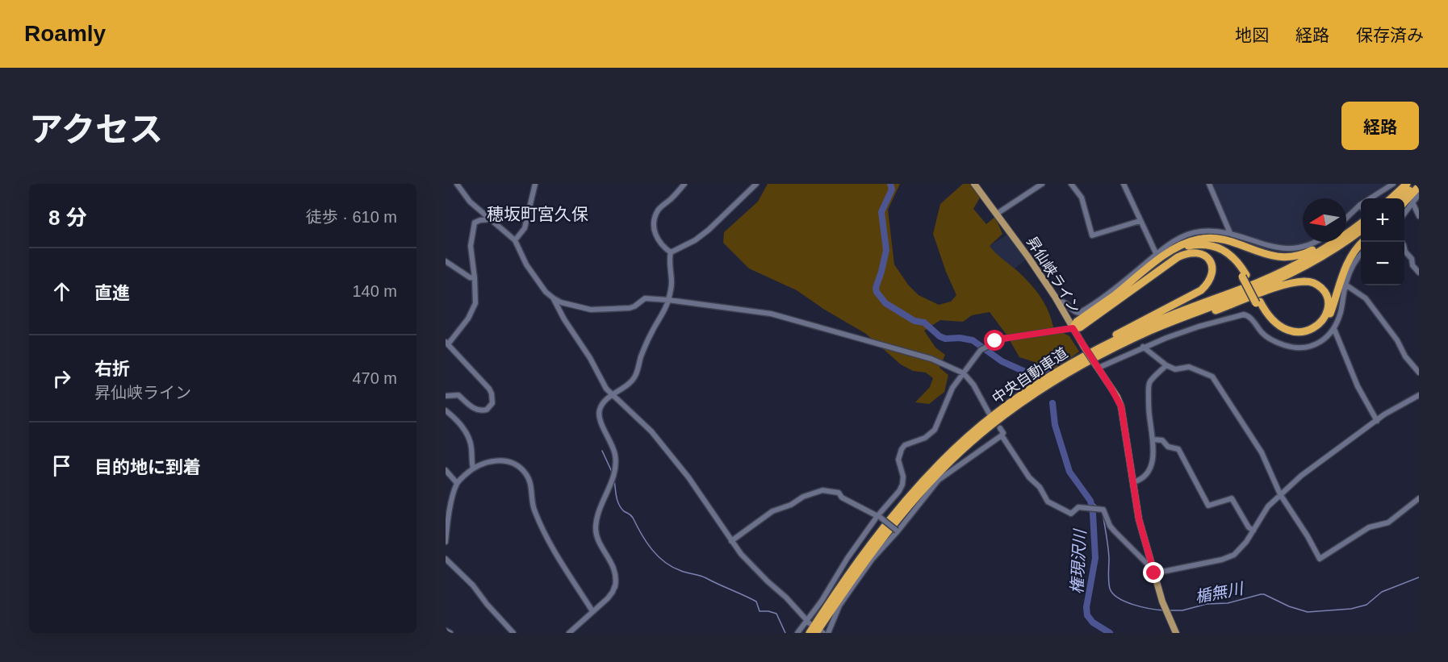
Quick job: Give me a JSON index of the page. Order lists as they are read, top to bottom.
{
  "streets": {
    "highway": ["中央自動車道"],
    "main road": ["昇仙峡ライン"]
  },
  "districts": ["穂坂町宮久保"],
  "water": ["権現沢川", "楯無川"],
  "north": "left",
  "page": {
    "header": "Roamly",
    "nav": ["地図", "経路", "保存済み"],
    "title": "アクセス",
    "buttons": "経路",
    "heading": ["8 分", "徒歩 · 610 m"],
    "map_buttons": ["+", "−"],
    "list": [
      ["直進", "140 m"],
      ["右折", "昇仙峡ライン", "470 m"],
      "目的地に到着"
    ]
  }
}
